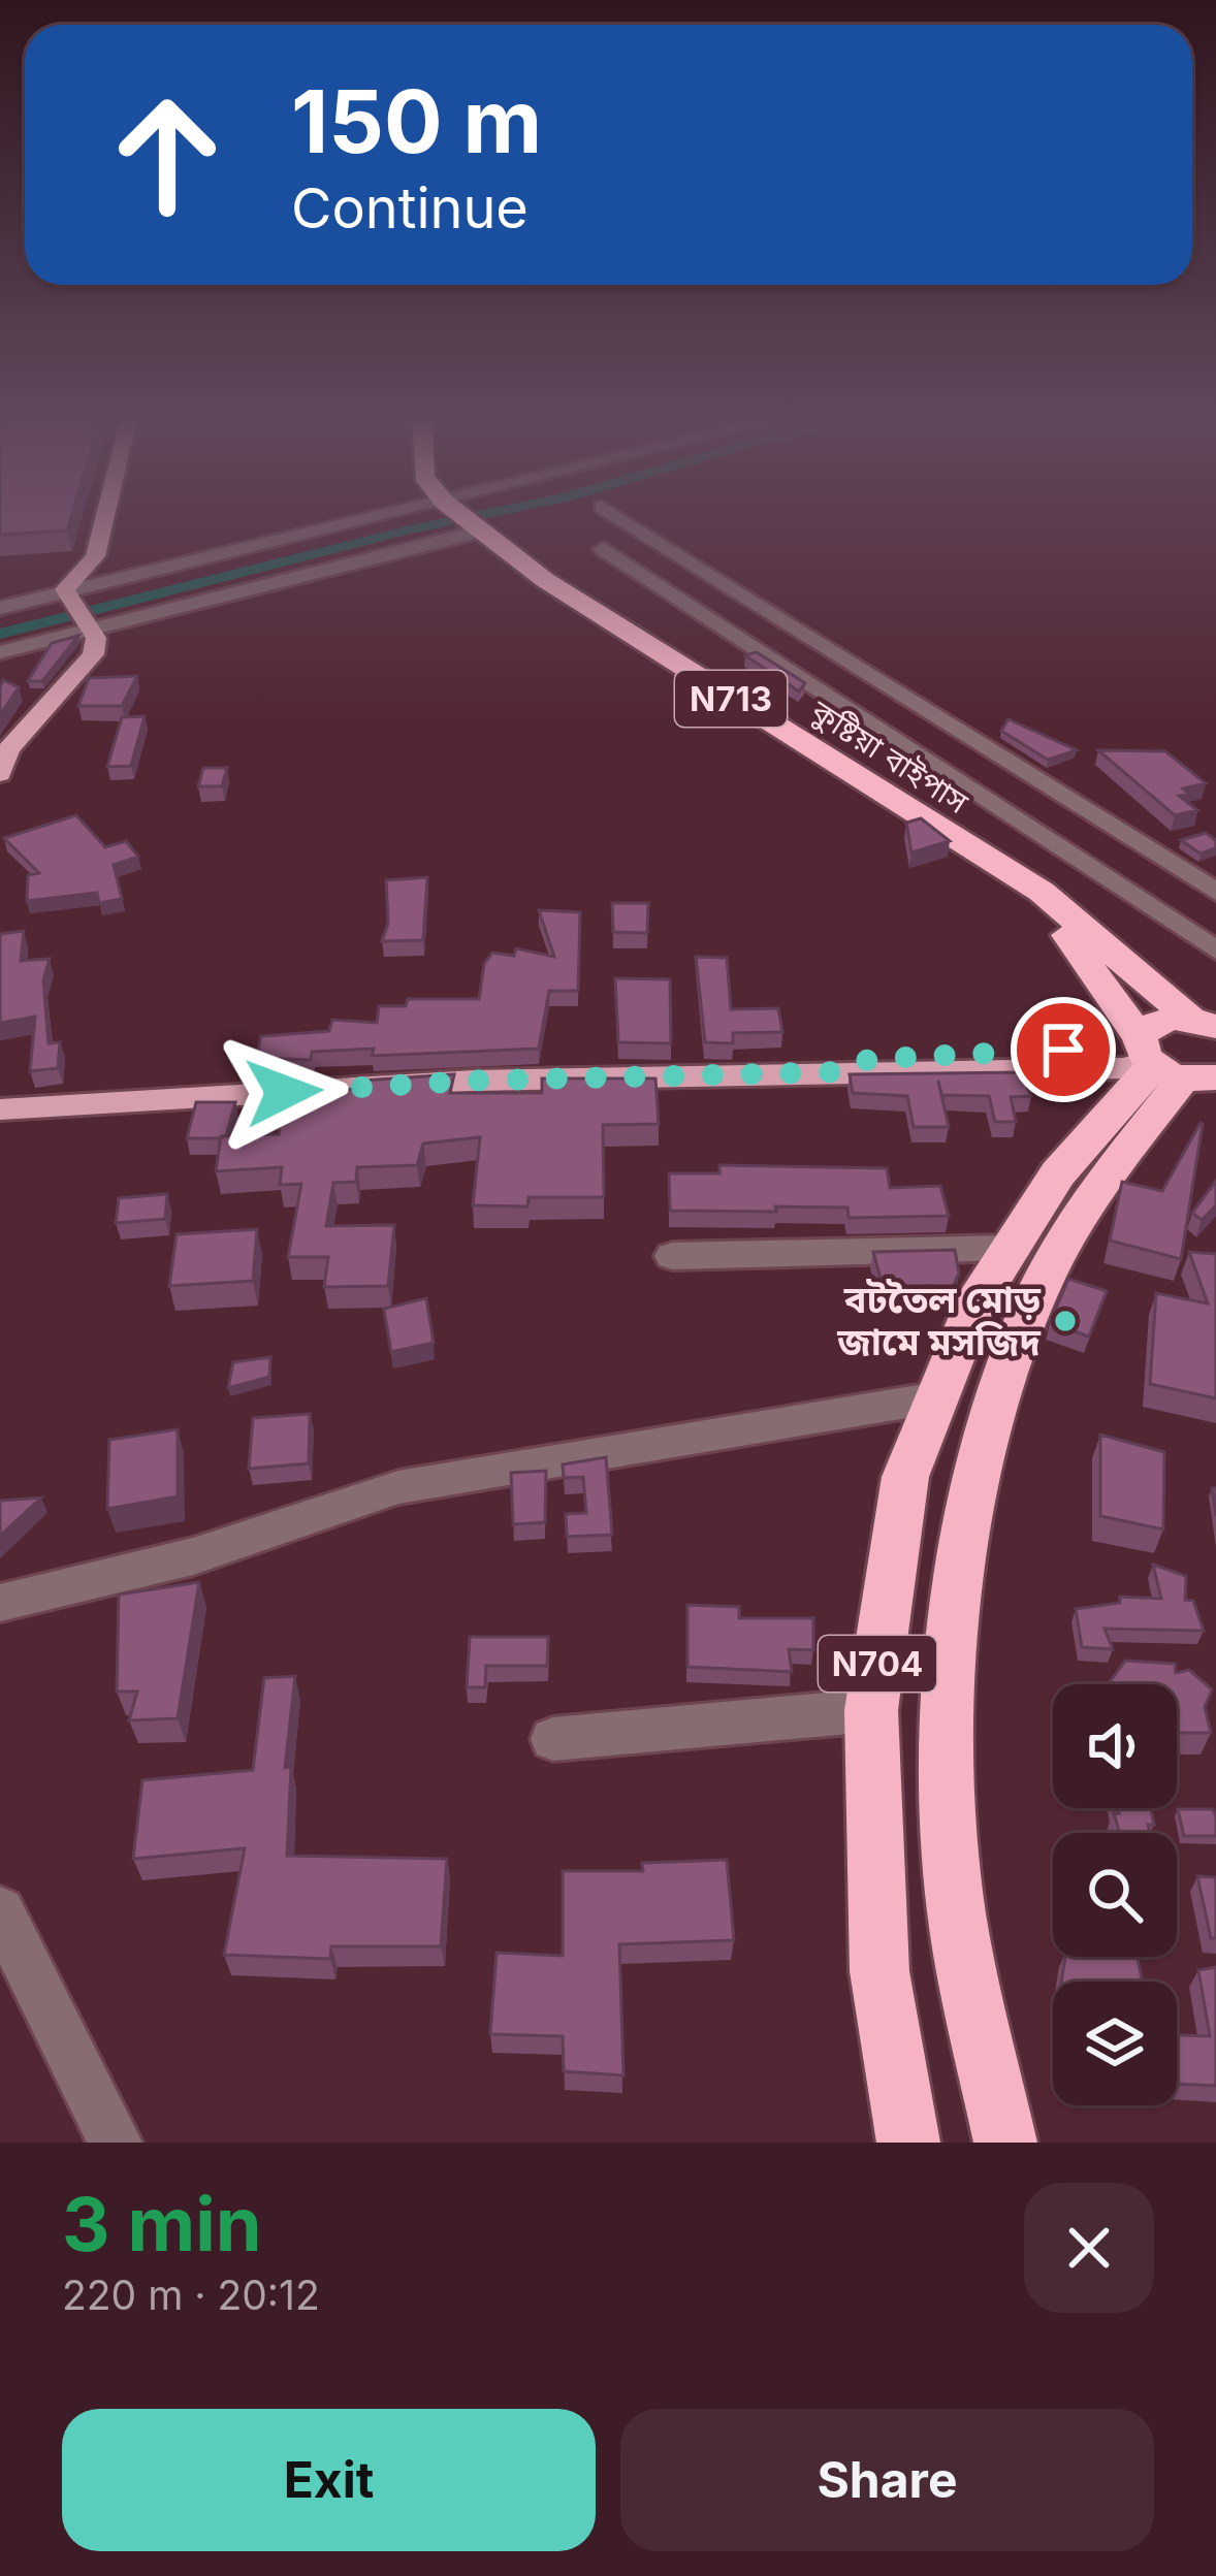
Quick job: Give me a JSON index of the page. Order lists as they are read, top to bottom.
{
  "streets": {
    "highway": ["N713", "কুষ্টিয়া বাইপাস", "N704"]
  },
  "places": ["বটতৈল মোড় জামে মসজিদ"],
  "page": {
    "turn": ["150 m", "Continue"],
    "heading": ["3 min", "220 m · 20:12"],
    "buttons": ["Exit", "Share"]
  }
}
